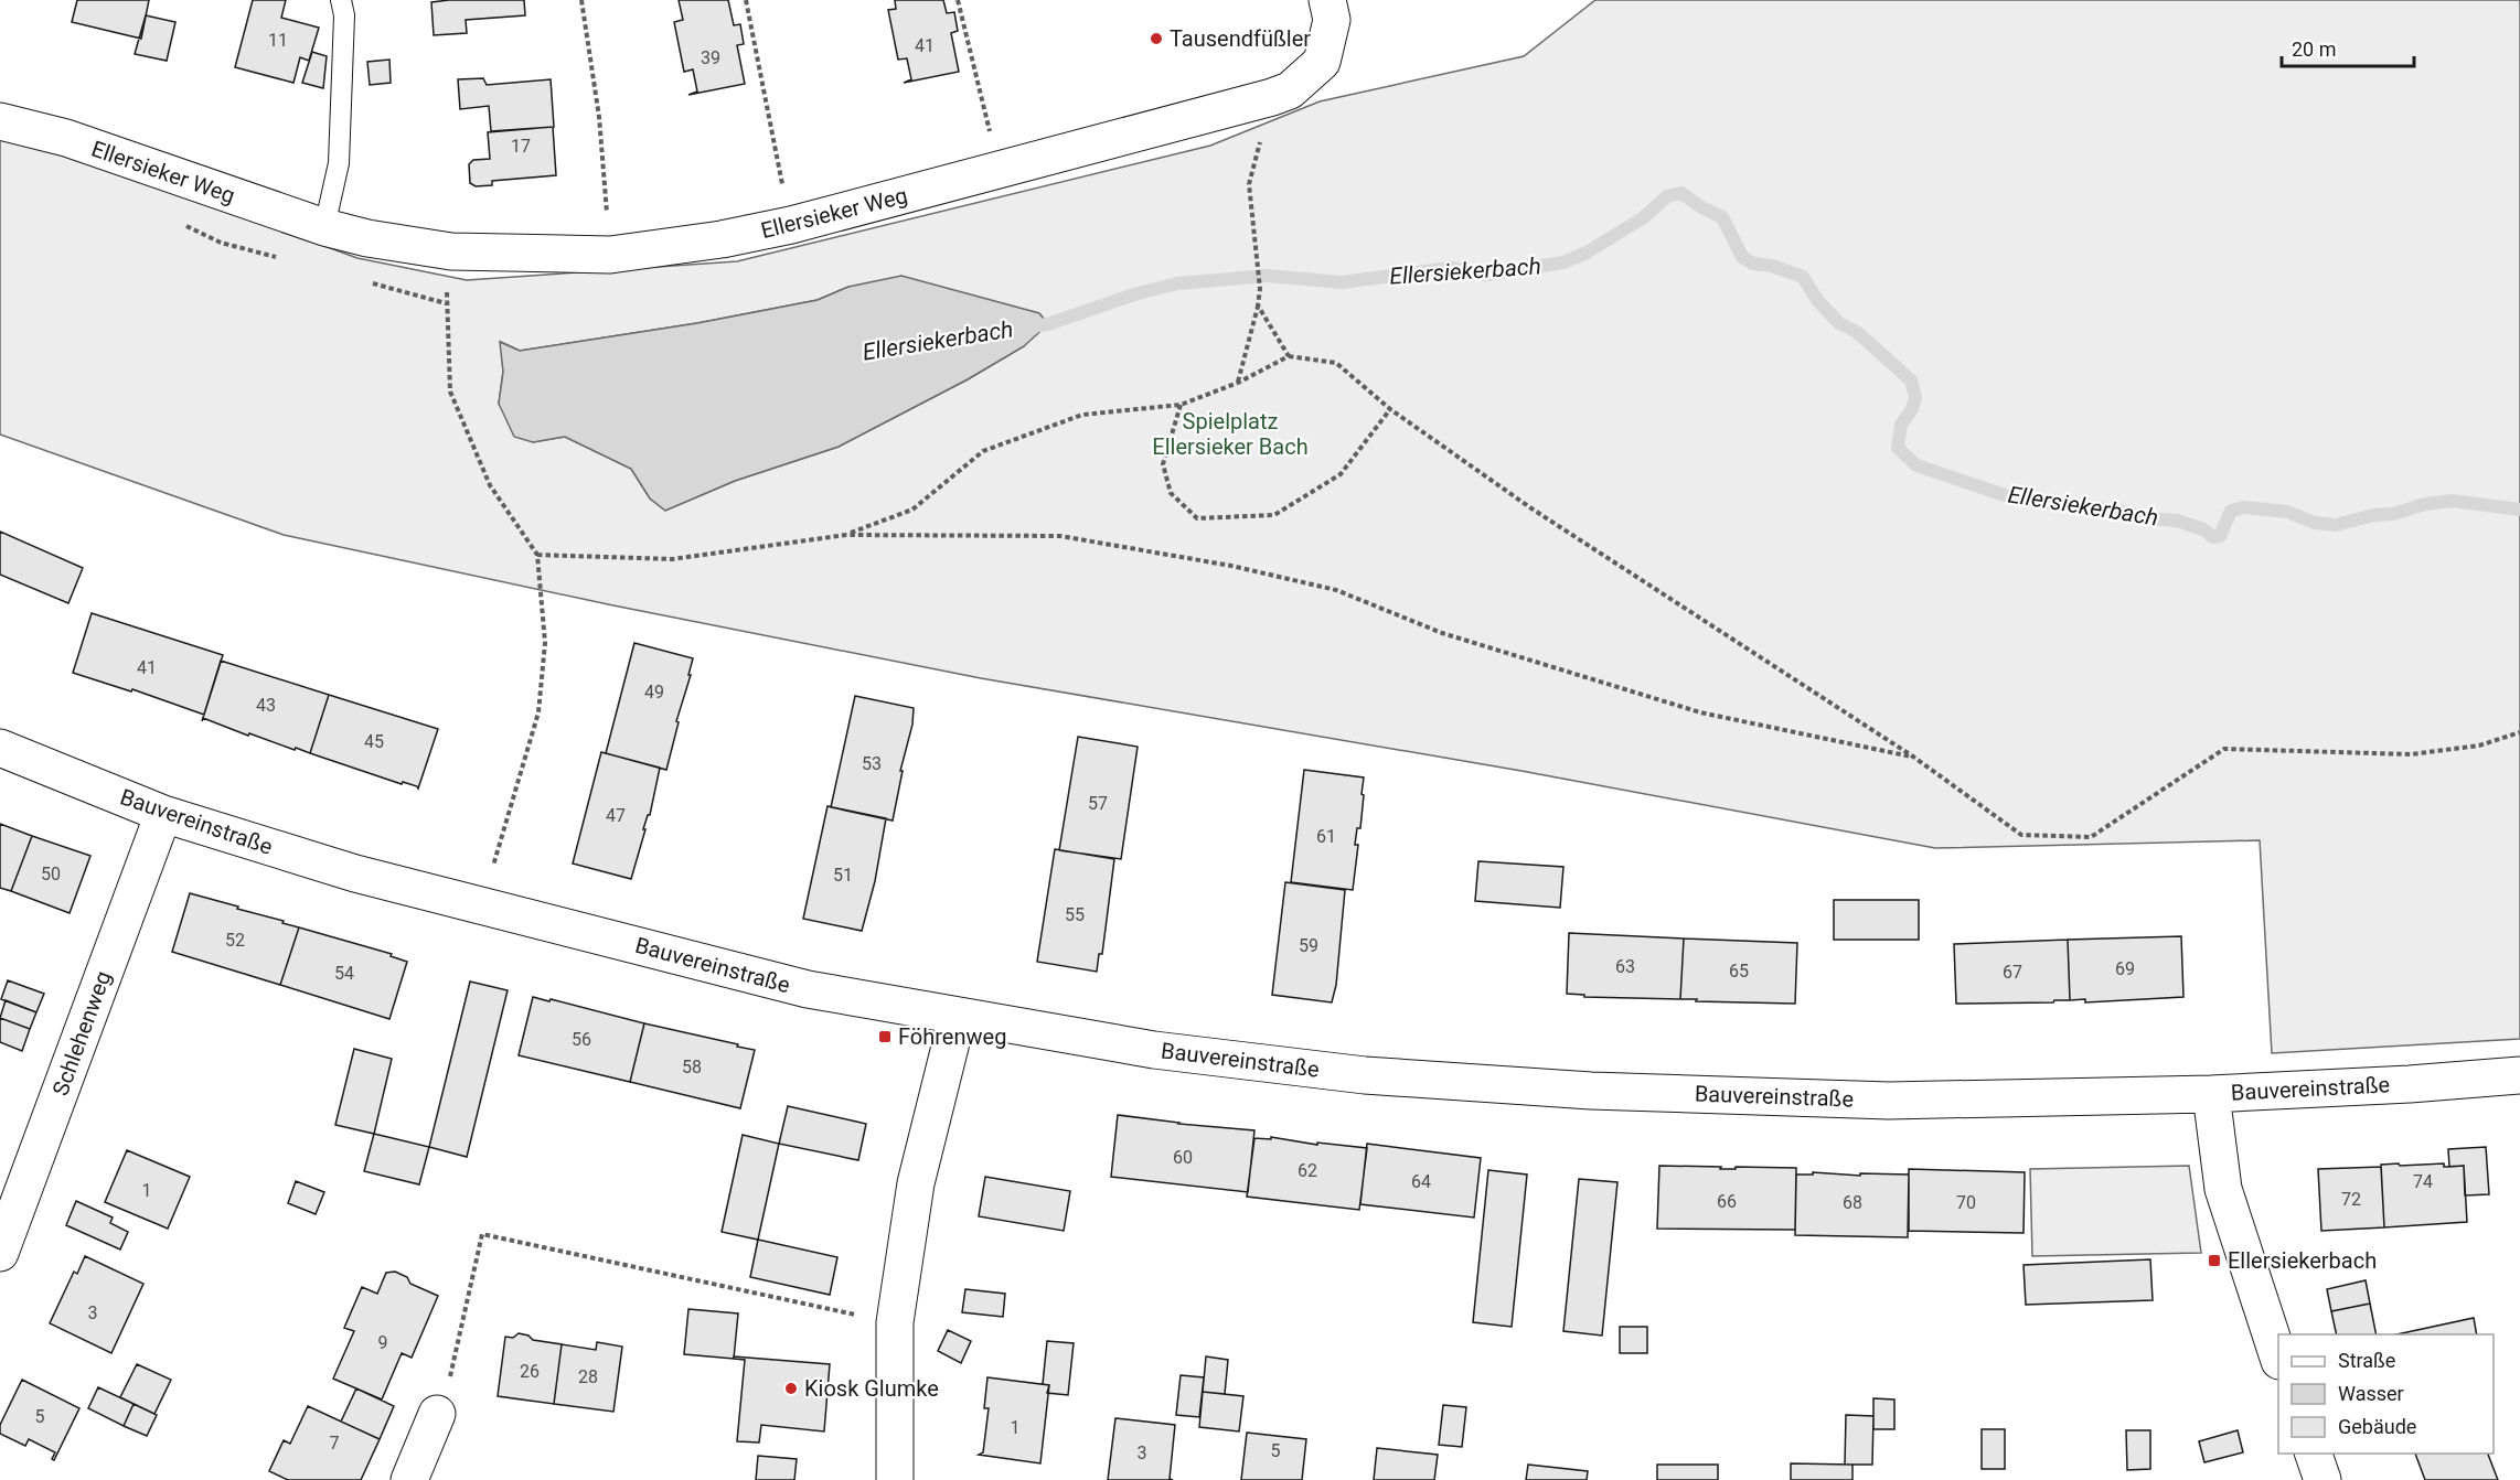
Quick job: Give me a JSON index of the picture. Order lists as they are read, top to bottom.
{
  "streets": {
    "street": ["Ellersieker Weg", "Bauvereinstraße", "Schlehenweg"]
  },
  "crossings": [
    ["Bauvereinstraße", "Schlehenweg"]
  ],
  "water": ["Ellersiekerbach"],
  "parks": ["Spielplatz Ellersieker Bach"],
  "places": {
    "other": ["Tausendfüßler", "Kiosk Glumke"],
    "transit": ["Föhrenweg", "Ellersiekerbach"]
  },
  "house_numbers": [
    "11",
    "41",
    "39",
    "17",
    "41",
    "49",
    "43",
    "45",
    "53",
    "57",
    "47",
    "61",
    "50",
    "51",
    "55",
    "52",
    "59",
    "63",
    "69",
    "65",
    "67",
    "54",
    "56",
    "58",
    "60",
    "62",
    "64",
    "74",
    "1",
    "72",
    "66",
    "68",
    "70",
    "3",
    "9",
    "26",
    "28",
    "5",
    "1",
    "7",
    "5",
    "3"
  ],
  "legend": ["Straße", "Wasser", "Gebäude"],
  "scale_bar": "20 m"
}
